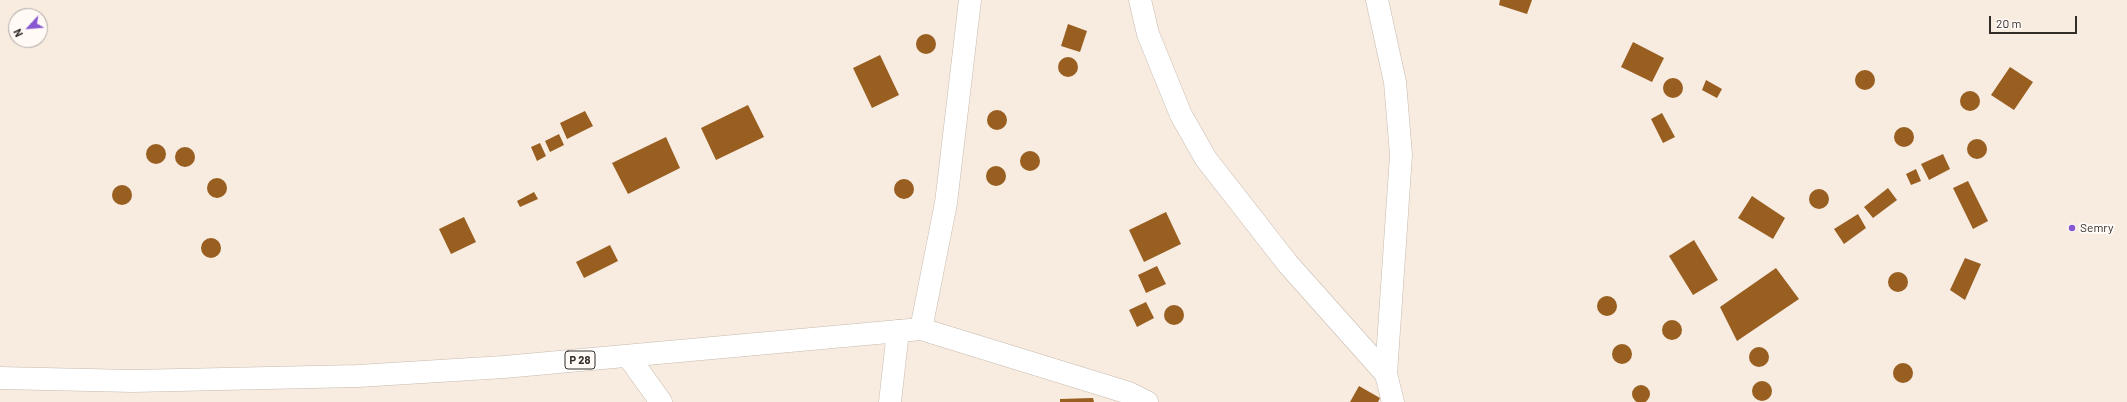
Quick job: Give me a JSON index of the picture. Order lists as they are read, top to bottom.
{
  "streets": {
    "street": ["P 28"]
  },
  "places": ["Semry"],
  "scale_bar": "20 m",
  "north": "bottom left"
}
